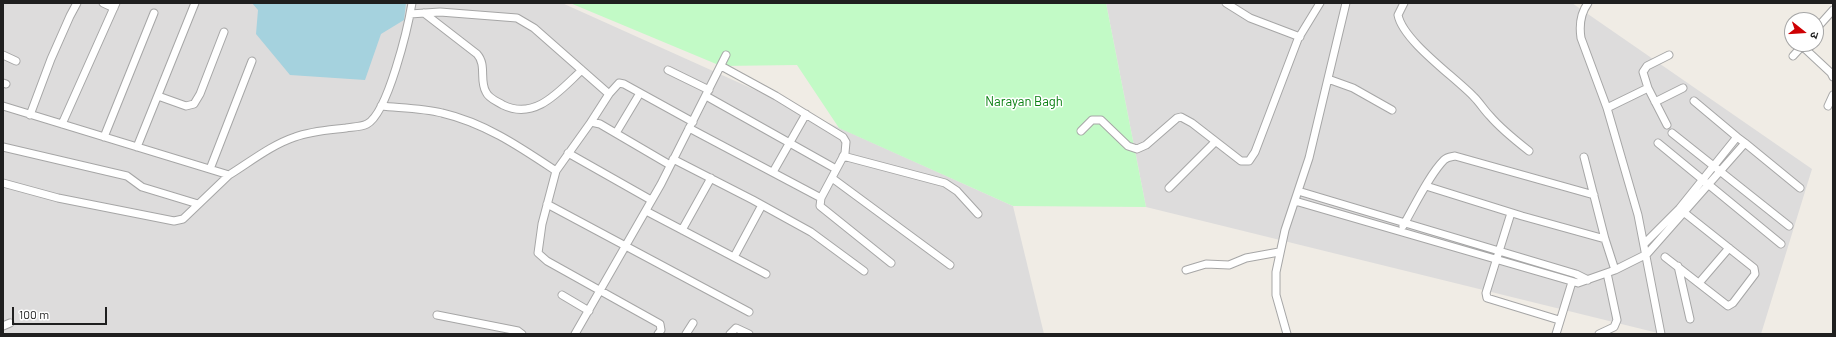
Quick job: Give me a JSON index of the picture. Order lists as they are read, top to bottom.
{
  "parks": ["Narayan Bagh"],
  "scale_bar": "100 m",
  "north": "right"
}
